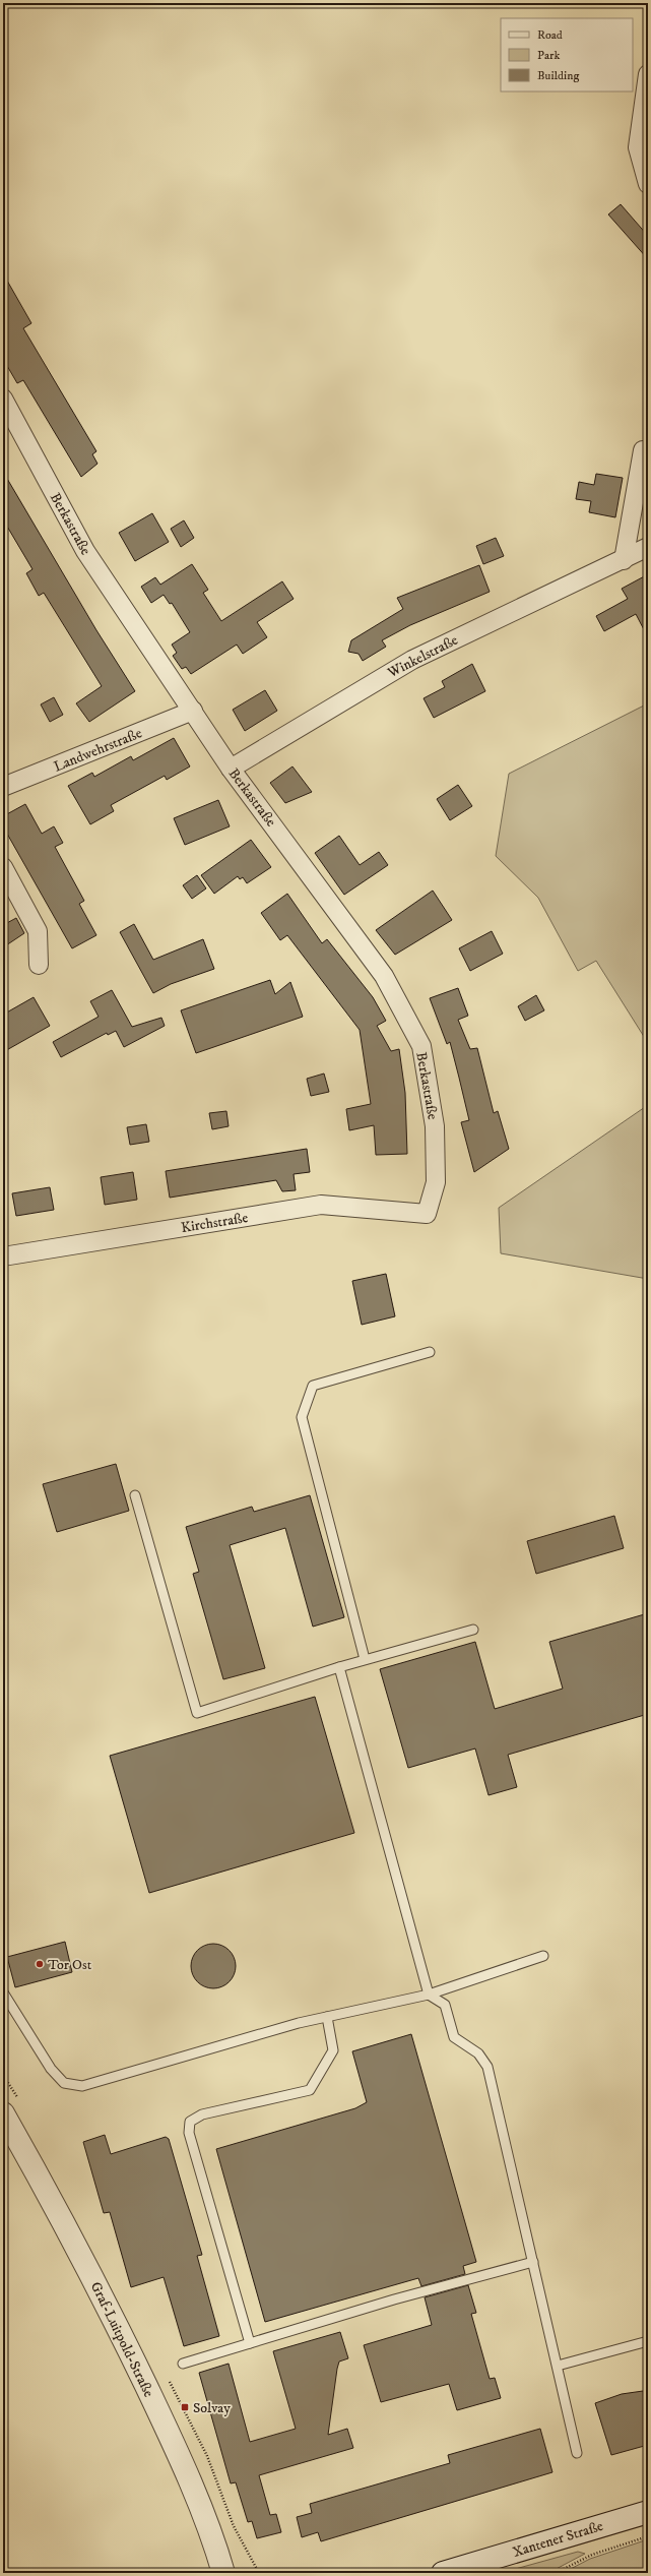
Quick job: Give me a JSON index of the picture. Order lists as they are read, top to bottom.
{
  "streets": {
    "street": [
      "Berkastraße",
      "Winkelstraße",
      "Landwehrstraße",
      "Kirchstraße",
      "Graf-Luitpold-Straße",
      "Xantener Straße"
    ]
  },
  "crossings": [
    ["Berkastraße", "Winkelstraße"],
    ["Berkastraße", "Landwehrstraße"],
    ["Berkastraße", "Kirchstraße"]
  ],
  "places": {
    "other": ["Tor Ost"],
    "transit": ["Solvay"]
  },
  "legend": ["Road", "Park", "Building"]
}
